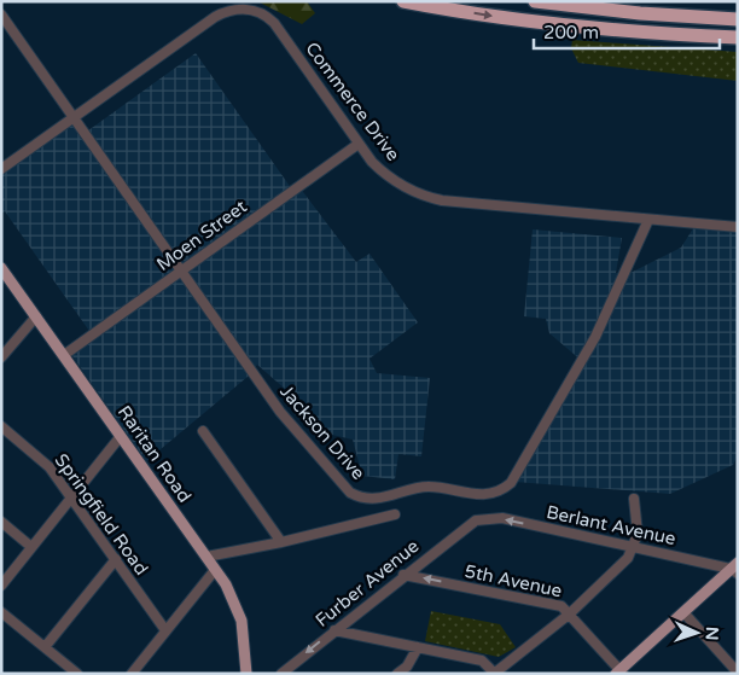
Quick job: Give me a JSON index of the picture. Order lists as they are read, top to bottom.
{
  "streets": {
    "main road": ["Raritan Road"],
    "street": [
      "Commerce Drive",
      "Moen Street",
      "Jackson Drive",
      "Springfield Road",
      "Berlant Avenue",
      "5th Avenue",
      "Furber Avenue"
    ]
  },
  "crossings": [
    ["Commerce Drive", "Moen Street"],
    ["Commerce Drive", "Jackson Drive"],
    ["Moen Street", "Jackson Drive"],
    ["Moen Street", "Raritan Road"],
    ["Berlant Avenue", "Furber Avenue"],
    ["5th Avenue", "Furber Avenue"]
  ],
  "one_way": ["Berlant Avenue"],
  "scale_bar": "200 m",
  "north": "right"
}
